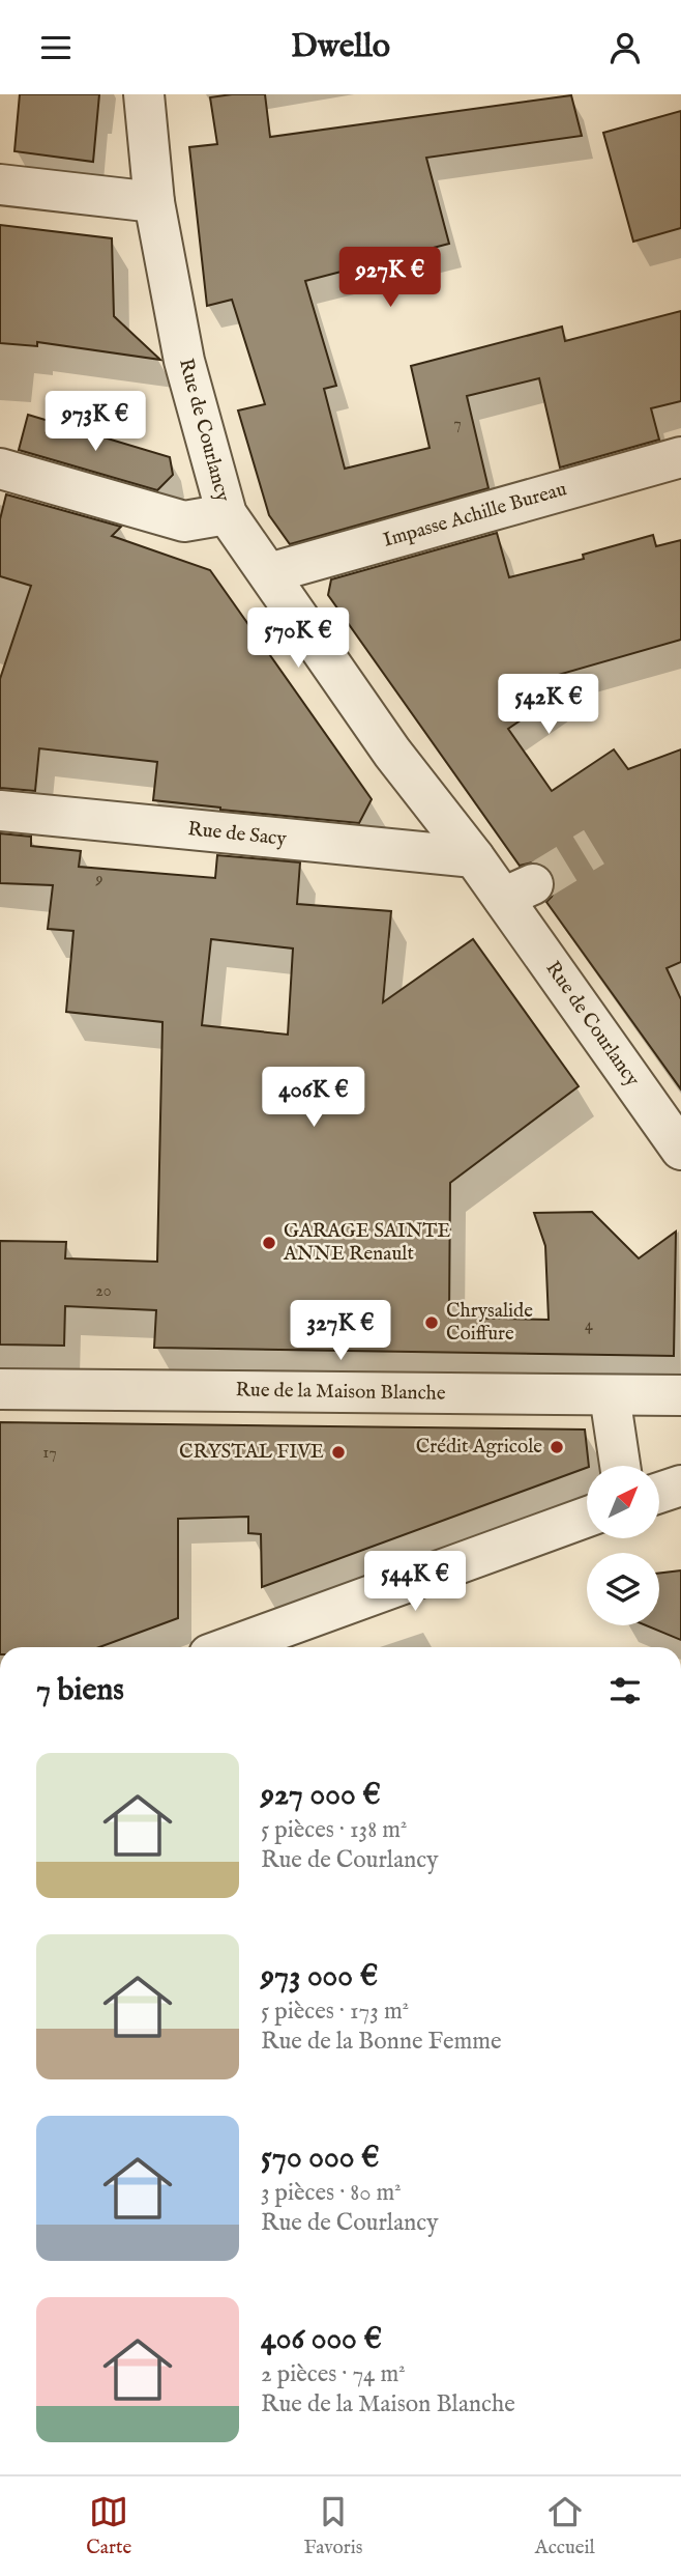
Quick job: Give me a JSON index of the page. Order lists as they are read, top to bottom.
{
  "streets": {
    "street": [
      "Rue de Courlancy",
      "Impasse Achille Bureau",
      "Rue de Sacy",
      "Rue de la Maison Blanche"
    ]
  },
  "crossings": [
    ["Rue de Courlancy", "Impasse Achille Bureau"],
    ["Rue de Courlancy", "Rue de Sacy"]
  ],
  "places": [
    "GARAGE SAINTE ANNE Renault",
    "Chrysalide Coiffure",
    "Crédit Agricole",
    "CRYSTAL FIVE"
  ],
  "house_numbers": [
    "7",
    "9",
    "20",
    "4",
    "17"
  ],
  "north": "top right",
  "page": {
    "header": "Dwello",
    "price": [
      "927K €",
      "973K €",
      "570K €",
      "542K €",
      "406K €",
      "327K €",
      "544K €"
    ],
    "heading": "7 biens",
    "list": [
      {
        "name": "927 000 €",
        "note": "5 pièces · 138 m² · Rue de Courlancy"
      },
      {
        "name": "973 000 €",
        "note": "5 pièces · 173 m² · Rue de la Bonne Femme"
      },
      {
        "name": "570 000 €",
        "note": "3 pièces · 80 m² · Rue de Courlancy"
      },
      {
        "name": "406 000 €",
        "note": "2 pièces · 74 m² · Rue de la Maison Blanche"
      }
    ],
    "tabs": ["Carte", "Favoris", "Accueil"]
  }
}
